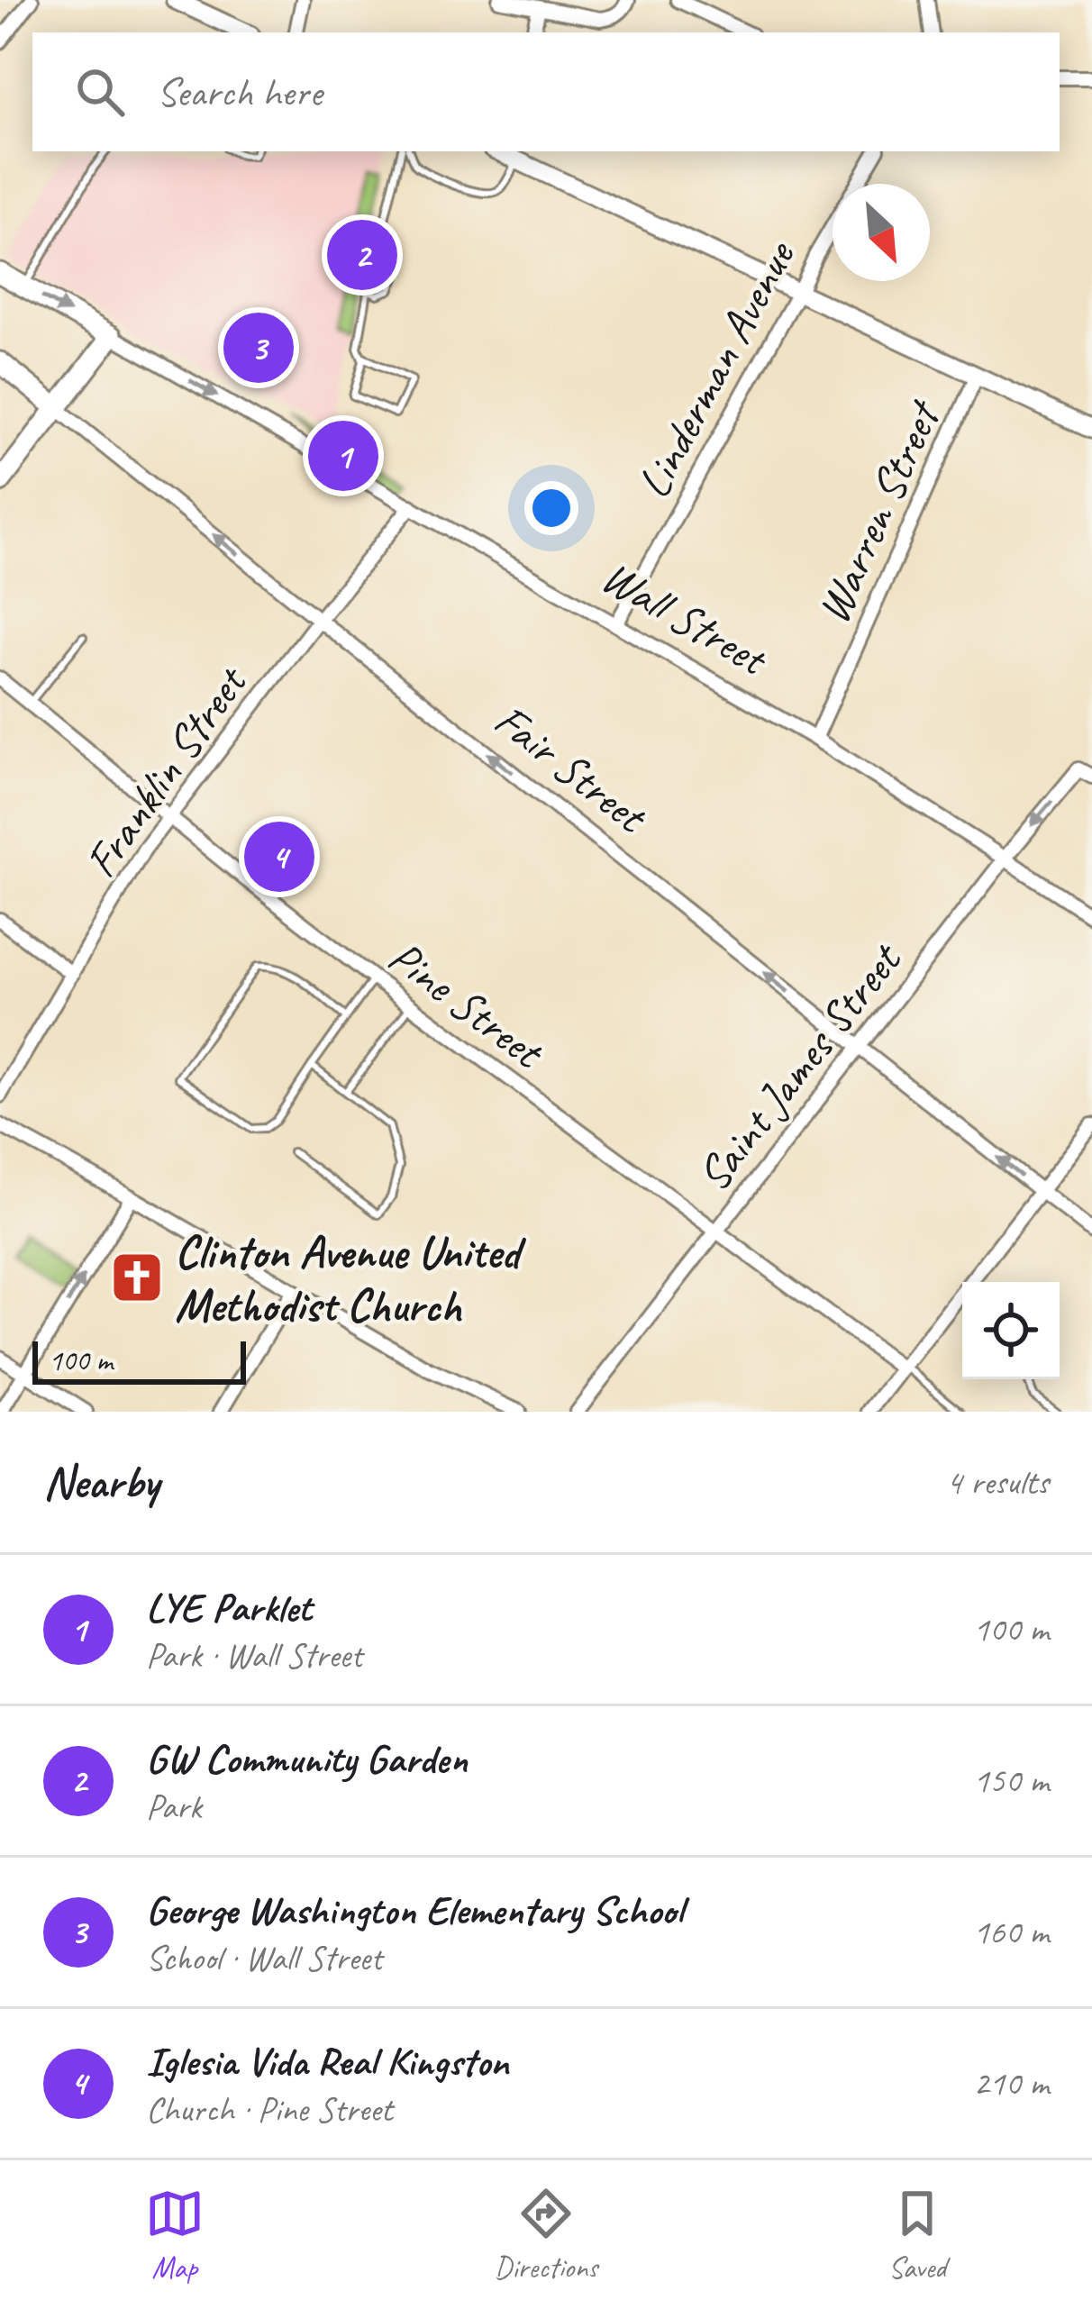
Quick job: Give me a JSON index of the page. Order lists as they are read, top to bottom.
{
  "streets": {
    "main road": ["Wall Street", "Fair Street"],
    "street": [
      "Linderman Avenue",
      "Warren Street",
      "Franklin Street",
      "Pine Street",
      "Saint James Street"
    ]
  },
  "crossings": [
    ["Linderman Avenue", "Wall Street"],
    ["Warren Street", "Wall Street"],
    ["Wall Street", "Franklin Street"],
    ["Wall Street", "Saint James Street"],
    ["Fair Street", "Franklin Street"],
    ["Fair Street", "Saint James Street"],
    ["Franklin Street", "Pine Street"],
    ["Pine Street", "Saint James Street"]
  ],
  "one_way": ["Wall Street", "Fair Street"],
  "places": {
    "church": ["Clinton Avenue United Methodist Church"]
  },
  "scale_bar": "100 m",
  "north": "bottom right",
  "page": {
    "search": "Search here",
    "pins": [
      "2",
      "3",
      "1",
      "4"
    ],
    "scale": "100 m",
    "heading": ["Nearby", "4 results"],
    "list": [
      {
        "mark": "1",
        "name": "LYE Parklet",
        "note": "Park · Wall Street",
        "value": "100 m"
      },
      {
        "mark": "2",
        "name": "GW Community Garden",
        "note": "Park",
        "value": "150 m"
      },
      {
        "mark": "3",
        "name": "George Washington Elementary School",
        "note": "School · Wall Street",
        "value": "160 m"
      },
      {
        "mark": "4",
        "name": "Iglesia Vida Real Kingston",
        "note": "Church · Pine Street",
        "value": "210 m"
      }
    ],
    "nav": ["Map", "Directions", "Saved"]
  }
}
